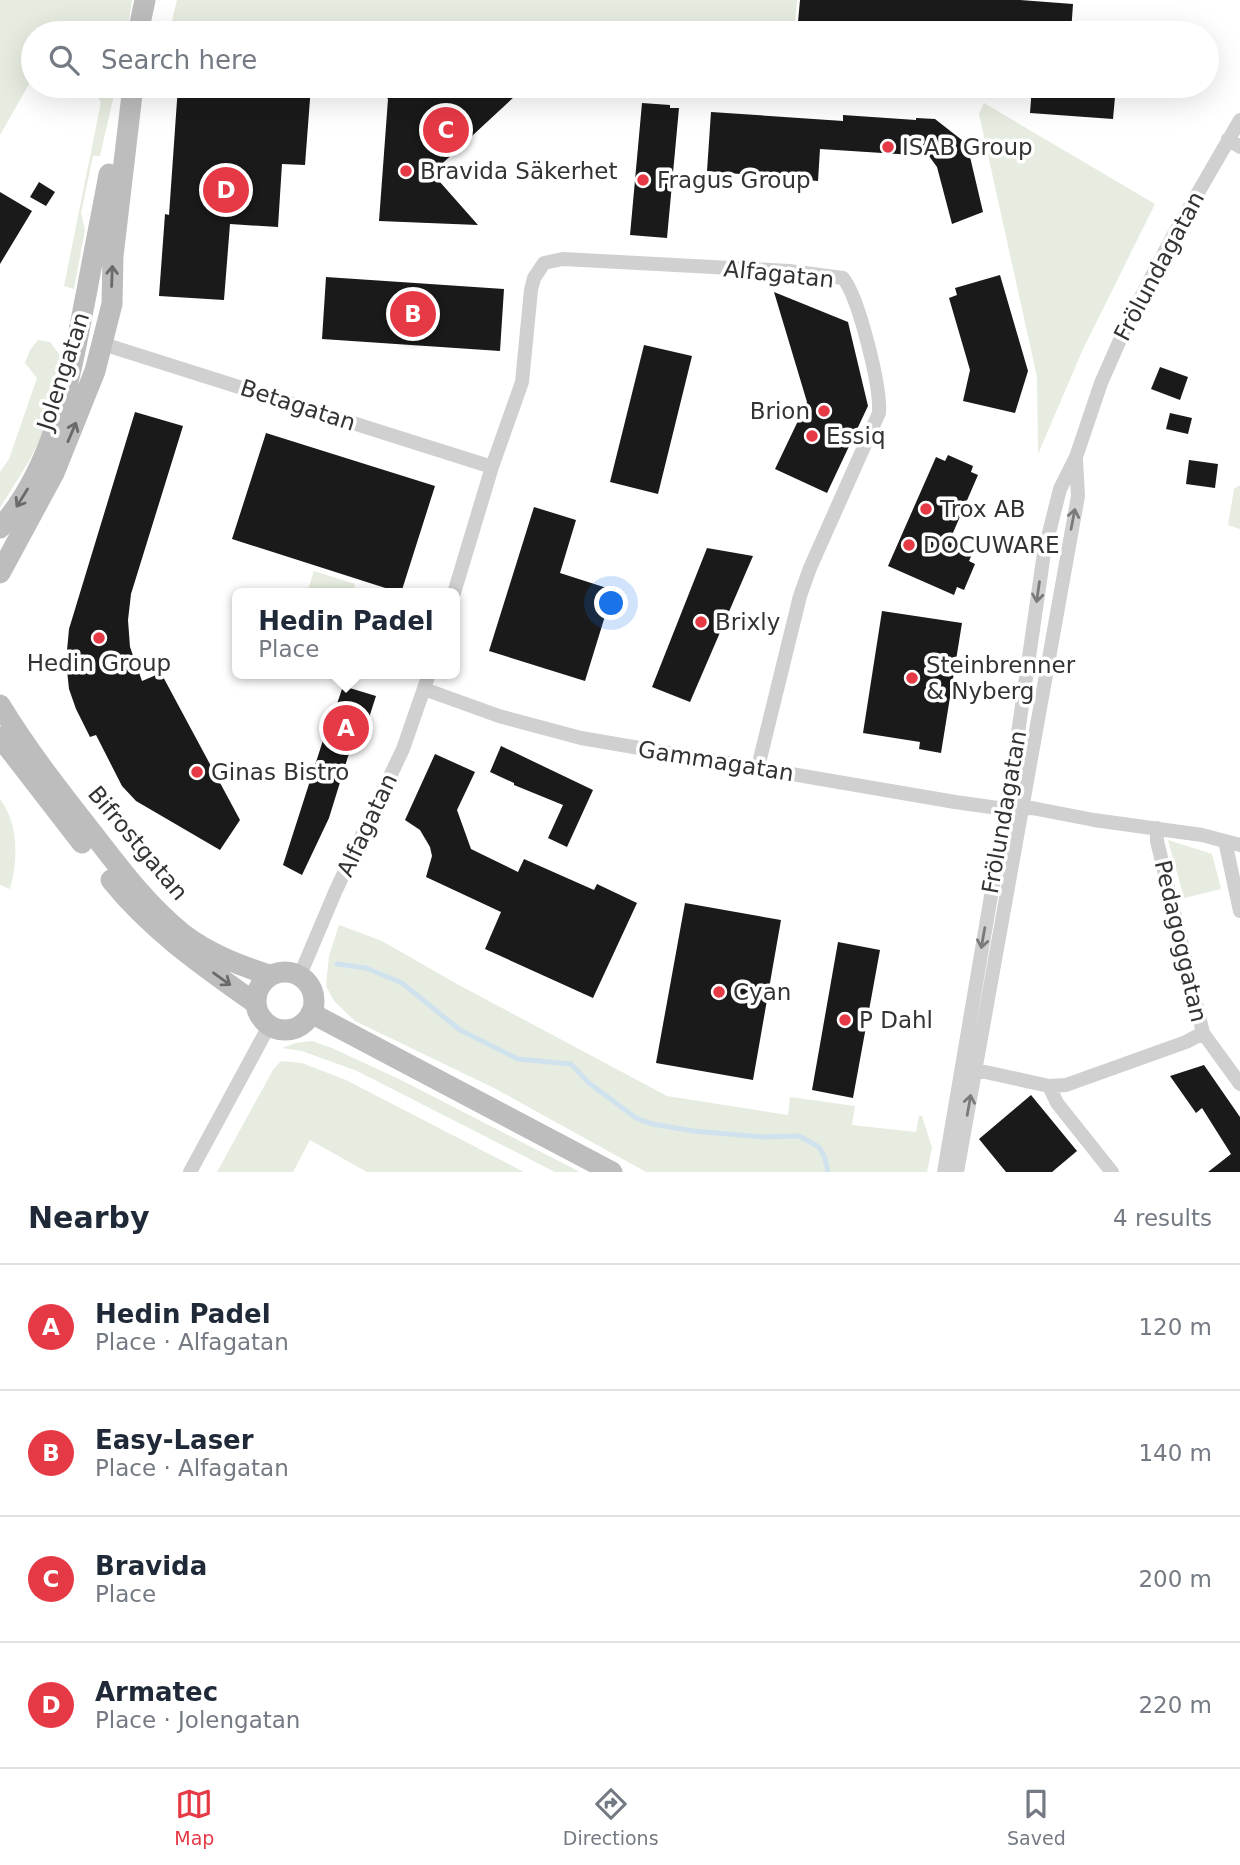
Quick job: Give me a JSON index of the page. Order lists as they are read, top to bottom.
{
  "streets": {
    "main road": ["Jolengatan", "Bifrostgatan"],
    "street": [
      "Frölundagatan",
      "Alfagatan",
      "Betagatan",
      "Gammagatan",
      "Pedagoggatan"
    ]
  },
  "crossings": [
    ["Frölundagatan", "Gammagatan"],
    ["Alfagatan", "Betagatan"],
    ["Alfagatan", "Gammagatan"],
    ["Alfagatan", "Bifrostgatan"],
    ["Jolengatan", "Betagatan"],
    ["Gammagatan", "Pedagoggatan"]
  ],
  "places": [
    "ISAB Group",
    "Bravida Säkerhet",
    "Fragus Group",
    "Brion",
    "Essiq",
    "Trox AB",
    "DOCUWARE",
    "Brixly",
    "Hedin Group",
    "Steinbrenner & Nyberg",
    "Ginas Bistro",
    "Cyan",
    "P Dahl"
  ],
  "page": {
    "search": "Search here",
    "pins": [
      "C",
      "D",
      "B",
      "A"
    ],
    "popup": ["Hedin Padel", "Place"],
    "heading": ["Nearby", "4 results"],
    "list": [
      {
        "mark": "A",
        "name": "Hedin Padel",
        "note": "Place · Alfagatan",
        "value": "120 m"
      },
      {
        "mark": "B",
        "name": "Easy-Laser",
        "note": "Place · Alfagatan",
        "value": "140 m"
      },
      {
        "mark": "C",
        "name": "Bravida",
        "note": "Place",
        "value": "200 m"
      },
      {
        "mark": "D",
        "name": "Armatec",
        "note": "Place · Jolengatan",
        "value": "220 m"
      }
    ],
    "nav": ["Map", "Directions", "Saved"]
  }
}
